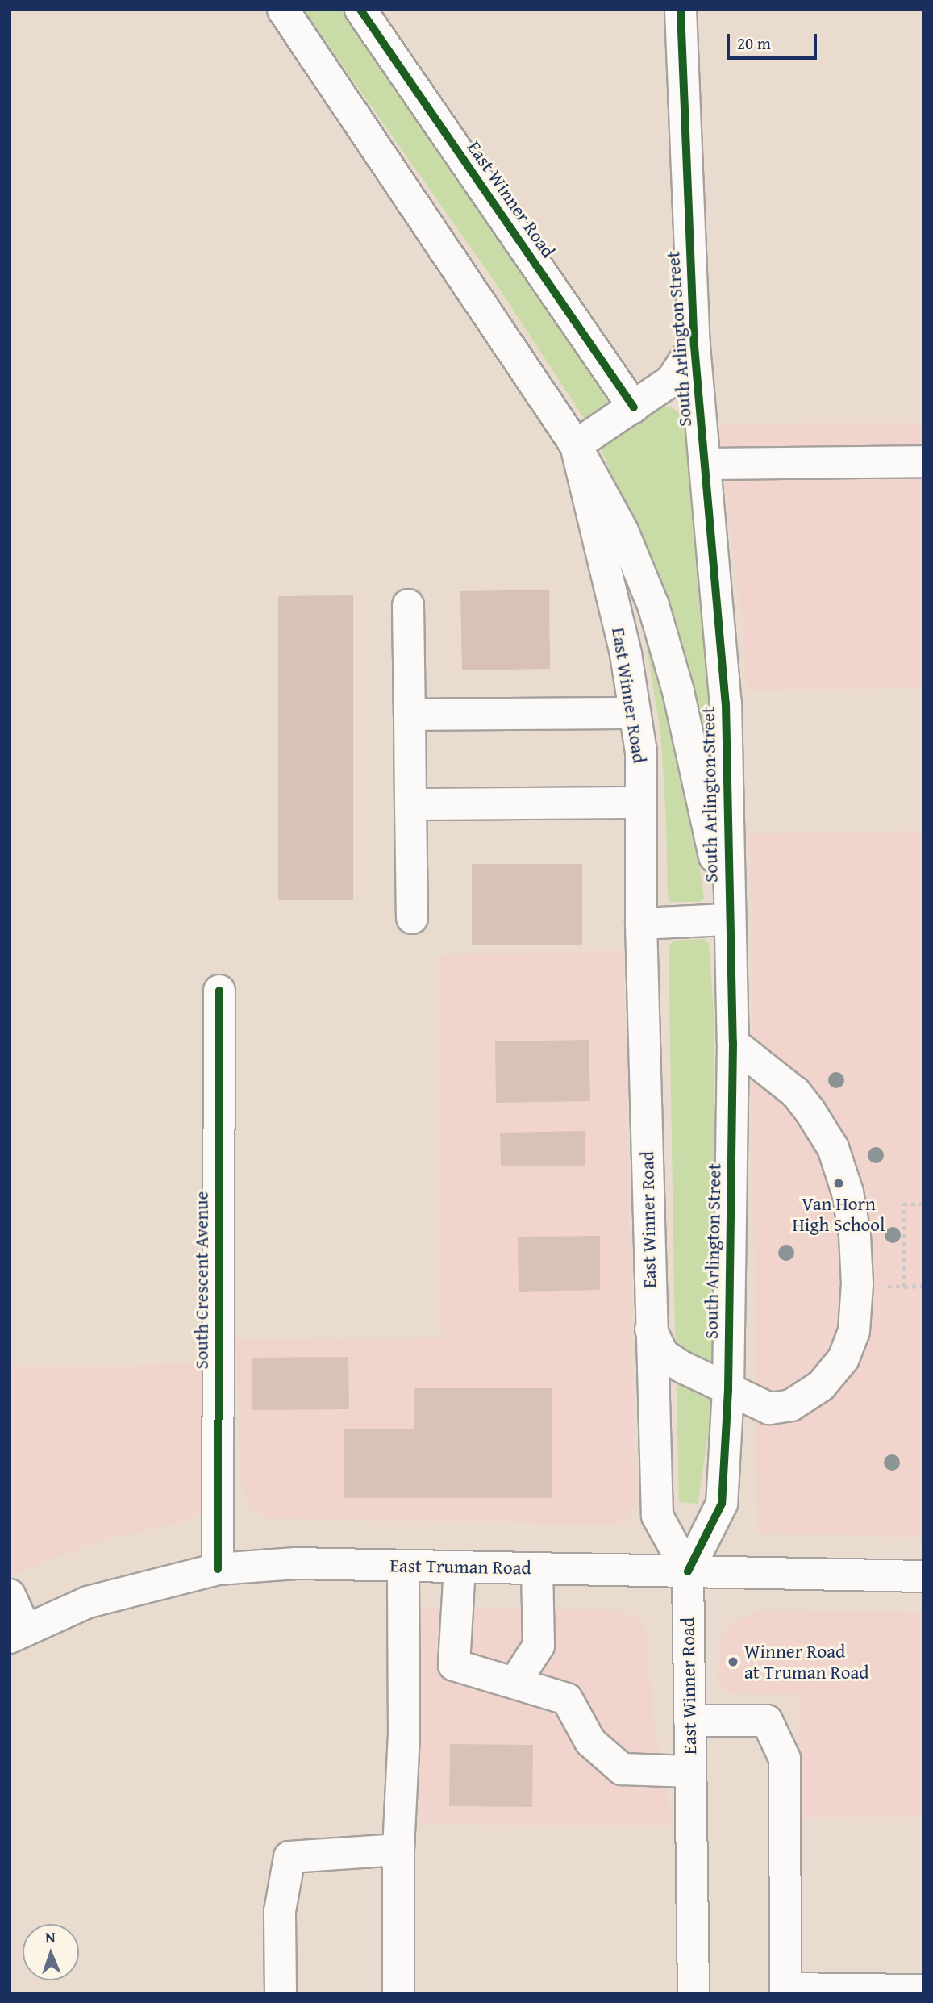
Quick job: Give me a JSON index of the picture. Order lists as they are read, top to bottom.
{
  "streets": {
    "street": [
      "East Winner Road",
      "South Arlington Street",
      "South Crescent Avenue",
      "East Truman Road"
    ]
  },
  "crossings": [
    ["East Winner Road", "South Arlington Street"],
    ["East Winner Road", "East Truman Road"],
    ["South Arlington Street", "East Truman Road"],
    ["South Crescent Avenue", "East Truman Road"]
  ],
  "places": ["Van Horn High School", "Winner Road at Truman Road"],
  "scale_bar": "20 m",
  "north": "top"
}
